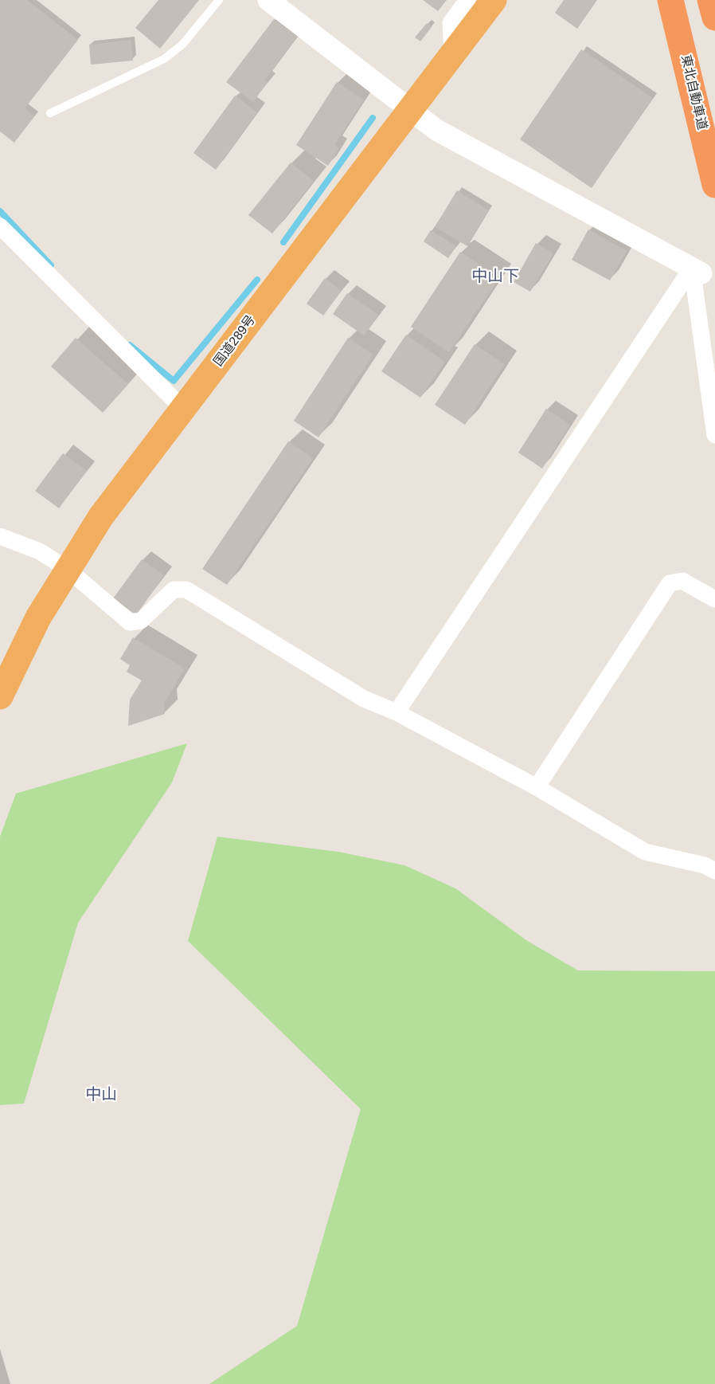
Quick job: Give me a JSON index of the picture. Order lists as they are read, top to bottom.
{
  "streets": {
    "highway": ["東北自動車道", "国道289号"]
  },
  "districts": ["中山下", "中山"]
}
